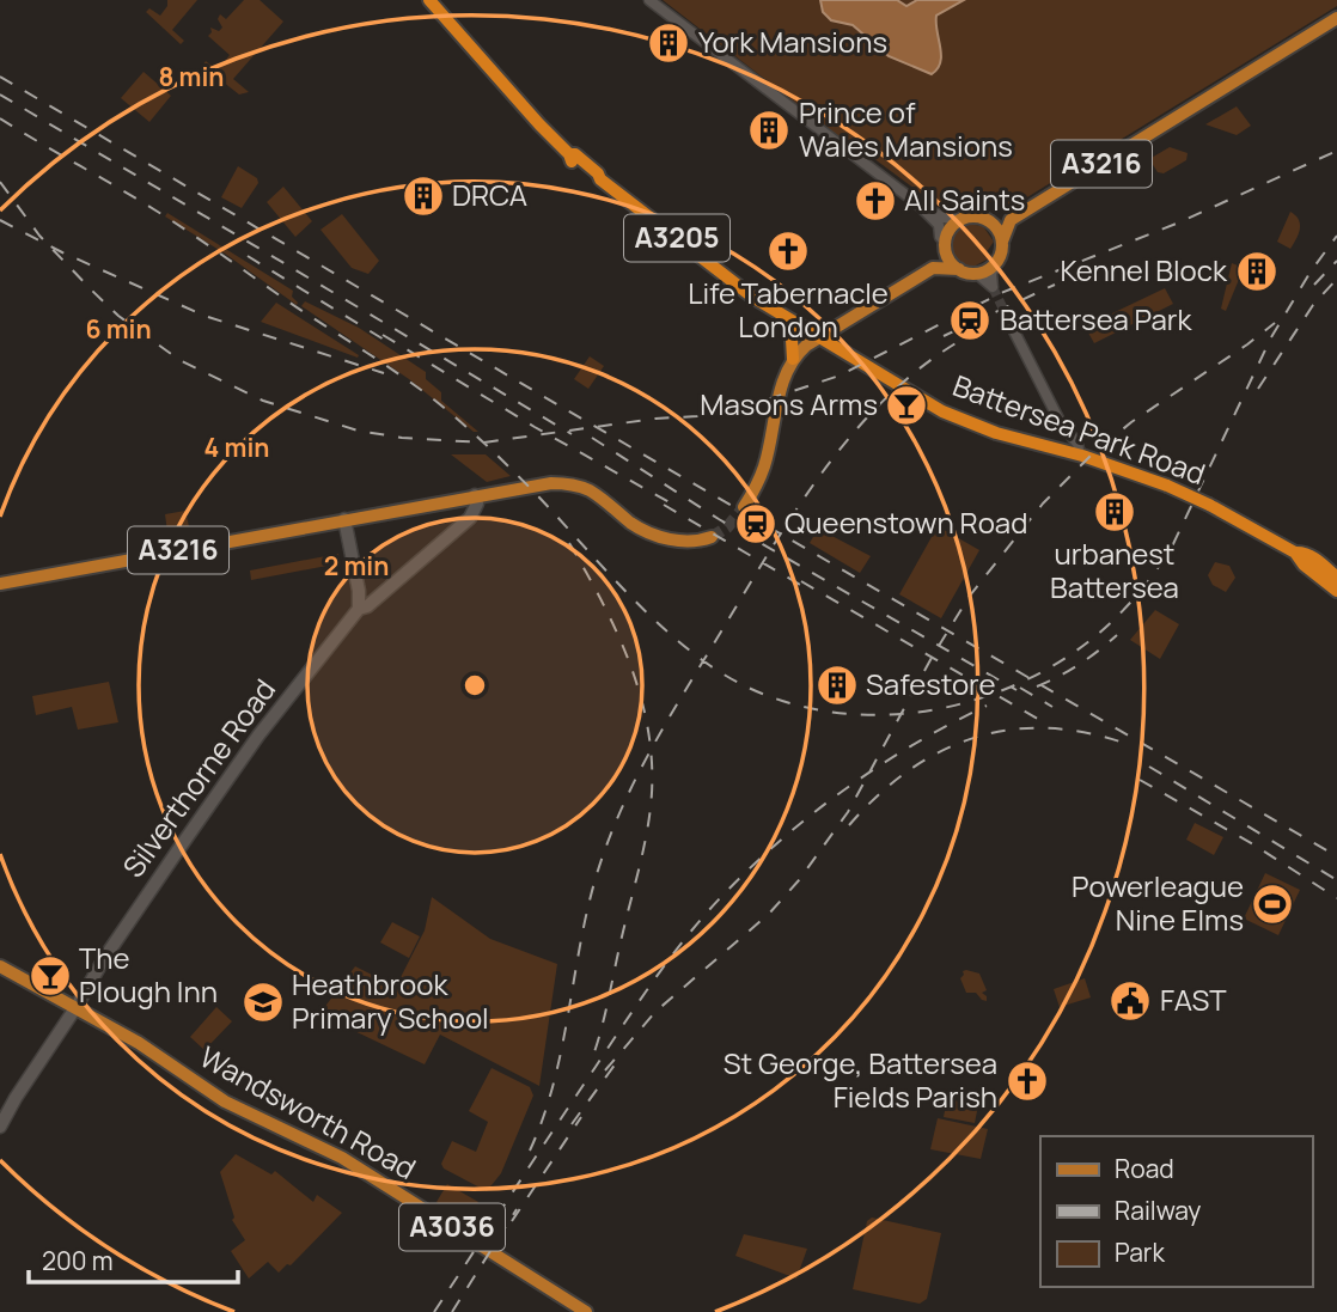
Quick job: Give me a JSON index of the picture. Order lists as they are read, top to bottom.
{
  "streets": {
    "highway": ["A3205", "Battersea Park Road"],
    "main road": [
      "A3216",
      "Silverthorne Road",
      "Wandsworth Road",
      "A3036"
    ]
  },
  "crossings": [
    ["A3216", "Silverthorne Road"],
    ["Silverthorne Road", "Wandsworth Road"]
  ],
  "places": {
    "building": [
      "York Mansions",
      "Prince of Wales Mansions",
      "DRCA",
      "Kennel Block",
      "urbanest Battersea",
      "Safestore"
    ],
    "church": ["All Saints", "Life Tabernacle London", "St George, Battersea Fields Parish"],
    "station": ["Battersea Park", "Queenstown Road"],
    "bar": ["Masons Arms", "The Plough Inn"],
    "sports": ["Powerleague Nine Elms"],
    "public building": ["FAST"],
    "school or university": ["Heathbrook Primary School"]
  },
  "legend": ["Road", "Railway", "Park"],
  "scale_bar": "200 m",
  "rings": [
    "8 min",
    "6 min",
    "4 min",
    "2 min"
  ]
}
